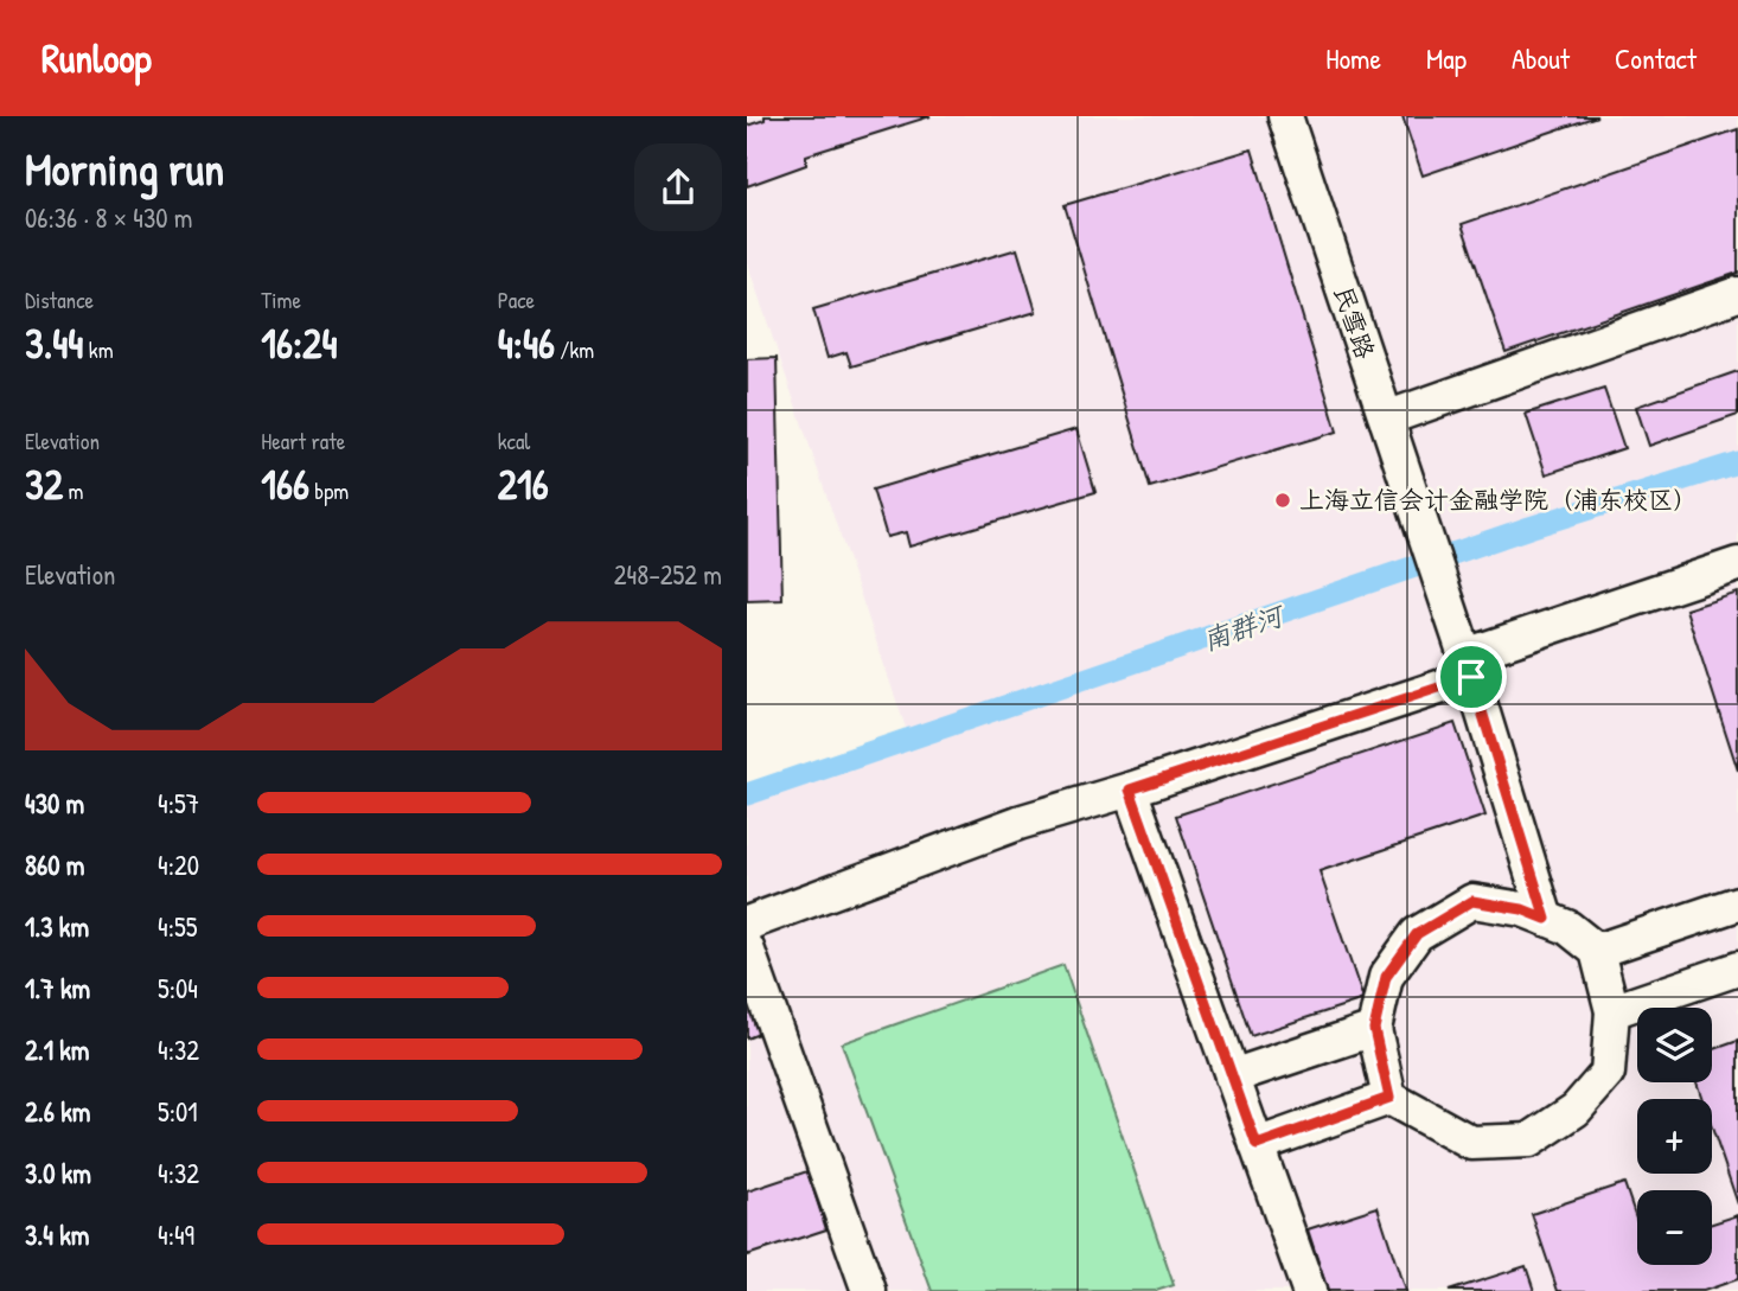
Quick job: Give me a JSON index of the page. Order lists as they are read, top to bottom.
{
  "streets": {
    "street": ["民雪路"]
  },
  "water": ["南群河"],
  "places": ["上海立信会计金融学院（浦东校区）"],
  "page": {
    "header": "Runloop",
    "nav": [
      "Home",
      "Map",
      "About",
      "Contact"
    ],
    "heading": ["Morning run", "06:36 · 8 × 430 m"],
    "stats": [
      ["Distance", "3.44 km"],
      ["Time", "16:24"],
      ["Pace", "4:46 /km"],
      ["Elevation", "32 m"],
      ["Heart rate", "166 bpm"],
      ["kcal", "216"]
    ],
    "chart": ["Elevation", "248–252 m"],
    "list": [
      {
        "name": "430 m",
        "note": "4:57"
      },
      {
        "name": "860 m",
        "note": "4:20"
      },
      {
        "name": "1.3 km",
        "note": "4:55"
      },
      {
        "name": "1.7 km",
        "note": "5:04"
      },
      {
        "name": "2.1 km",
        "note": "4:32"
      },
      {
        "name": "2.6 km",
        "note": "5:01"
      },
      {
        "name": "3.0 km",
        "note": "4:32"
      },
      {
        "name": "3.4 km",
        "note": "4:49"
      }
    ],
    "map_buttons": ["+", "−"]
  }
}
